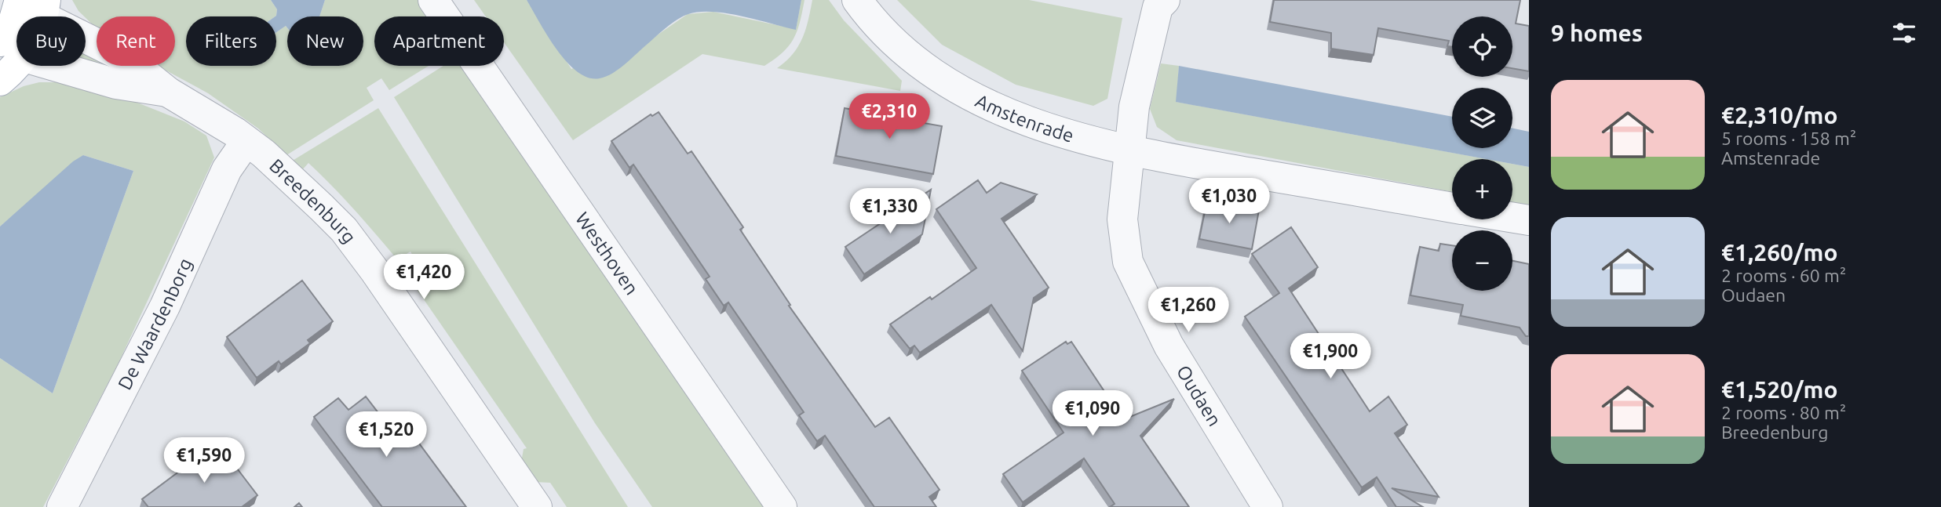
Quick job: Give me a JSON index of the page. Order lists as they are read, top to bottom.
{
  "streets": {
    "street": [
      "Amstenrade",
      "Breedenburg",
      "Westhoven",
      "De Waardenborg",
      "Oudaen"
    ]
  },
  "crossings": [
    ["Amstenrade", "Oudaen"],
    ["Breedenburg", "De Waardenborg"]
  ],
  "page": {
    "heading": "9 homes",
    "map_buttons": ["+", "−"],
    "chip": [
      "Buy",
      "Rent",
      "Filters",
      "New",
      "Apartment"
    ],
    "list": [
      {
        "name": "€2,310/mo",
        "note": "5 rooms · 158 m² · Amstenrade"
      },
      {
        "name": "€1,260/mo",
        "note": "2 rooms · 60 m² · Oudaen"
      },
      {
        "name": "€1,520/mo",
        "note": "2 rooms · 80 m² · Breedenburg"
      }
    ],
    "price": [
      "€2,310",
      "€1,030",
      "€1,330",
      "€1,420",
      "€1,260",
      "€1,900",
      "€1,090",
      "€1,520",
      "€1,590"
    ]
  }
}
